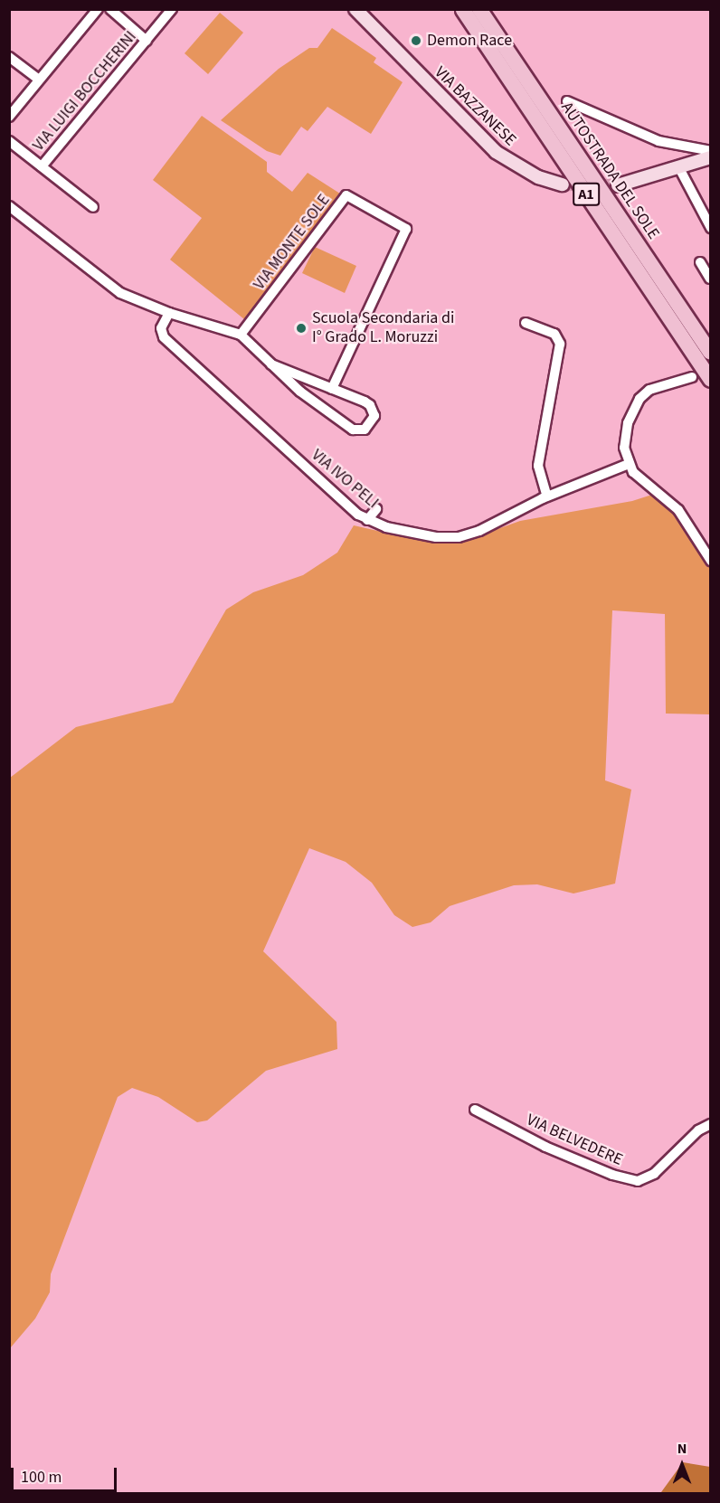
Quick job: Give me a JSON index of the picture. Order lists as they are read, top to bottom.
{
  "streets": {
    "highway": ["AUTOSTRADA DEL SOLE", "A1"],
    "main road": ["VIA BAZZANESE"],
    "street": [
      "VIA LUIGI BOCCHERINI",
      "VIA MONTE SOLE",
      "VIA IVO PELI",
      "VIA BELVEDERE"
    ]
  },
  "places": ["Demon Race", "Scuola Secondaria di I° Grado L. Moruzzi"],
  "scale_bar": "100 m",
  "north": "top"
}
